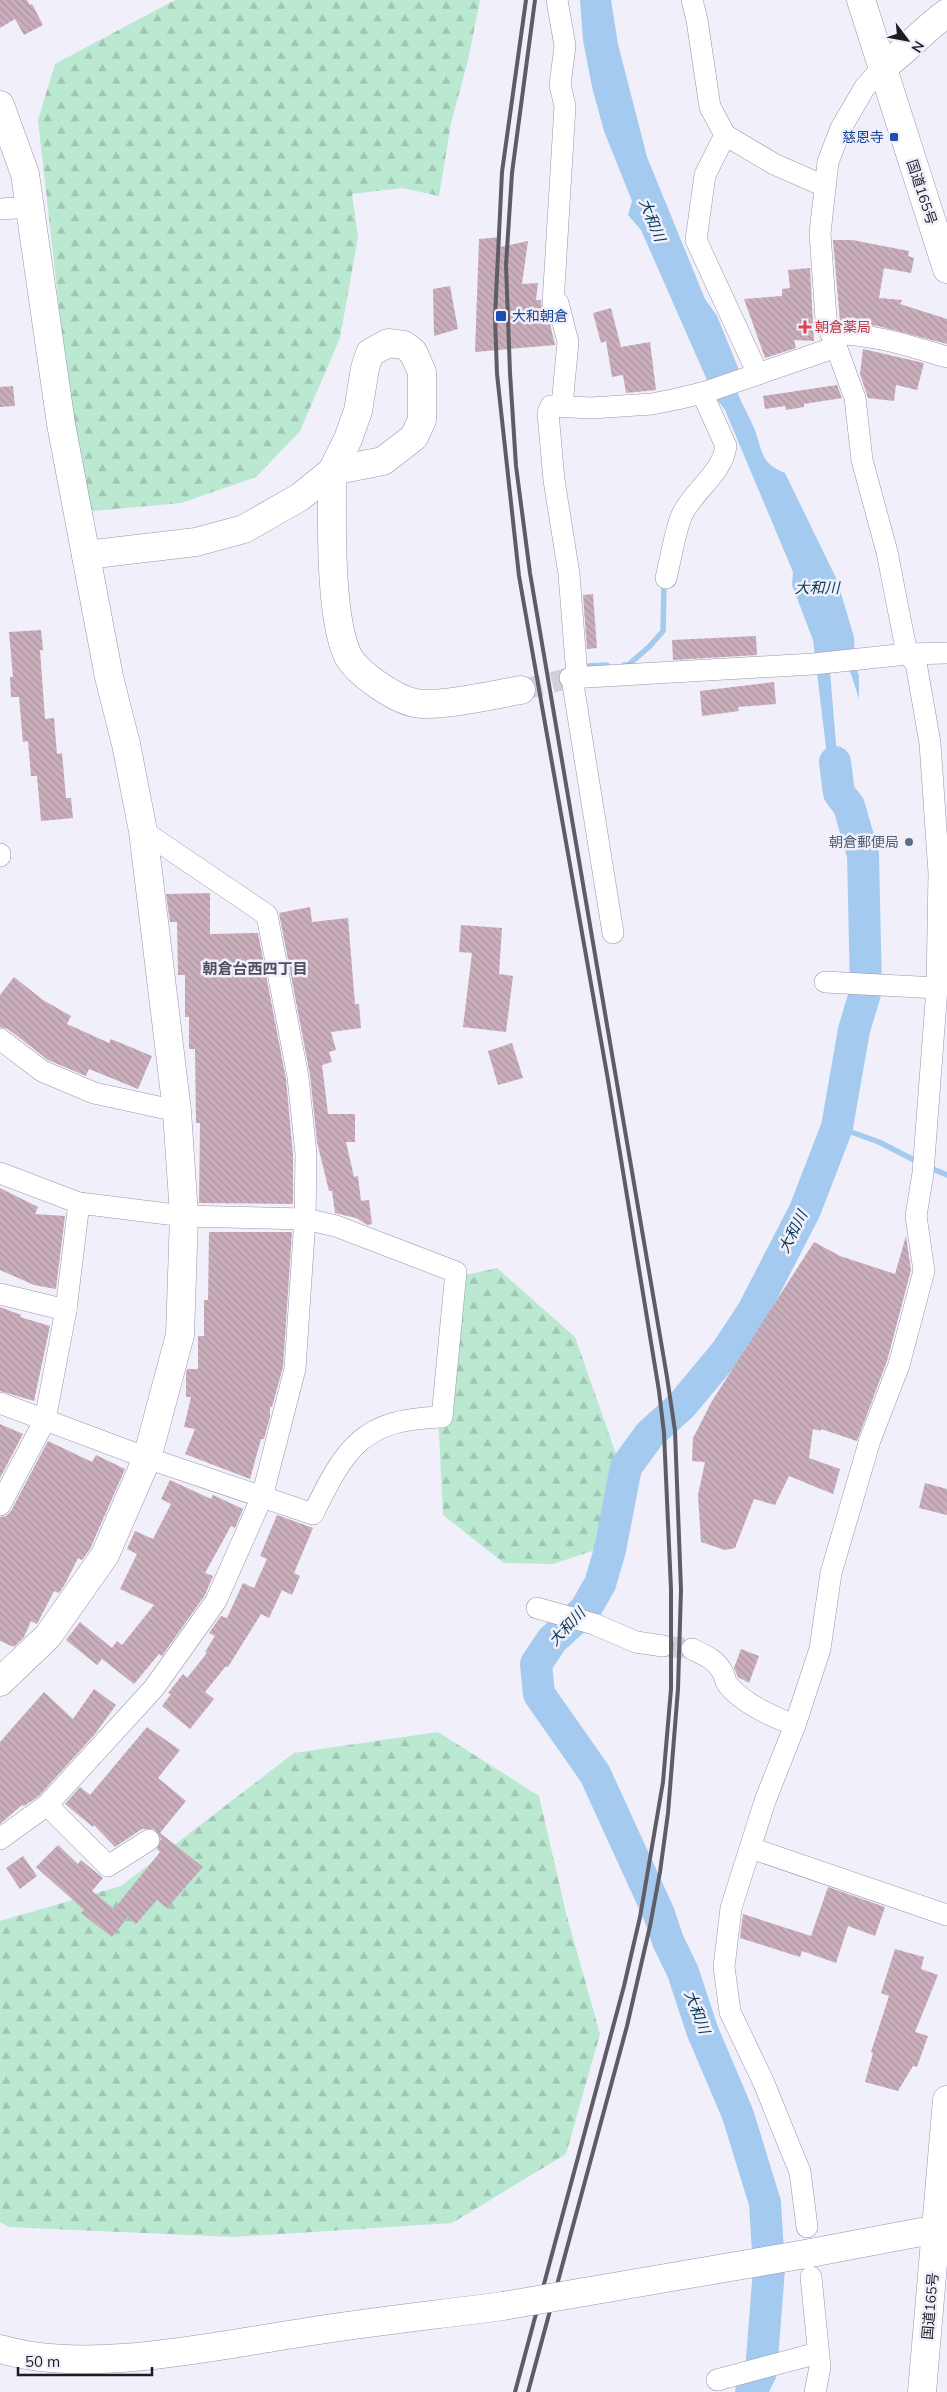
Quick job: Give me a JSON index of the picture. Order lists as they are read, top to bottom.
{
  "streets": {
    "main road": ["国道165号"]
  },
  "districts": ["朝倉台西四丁目"],
  "water": ["大和川"],
  "places": {
    "transit": ["慈恩寺", "大和朝倉"],
    "health": ["朝倉薬局"],
    "other": ["朝倉郵便局"]
  },
  "scale_bar": "50 m",
  "north": "bottom right"
}
